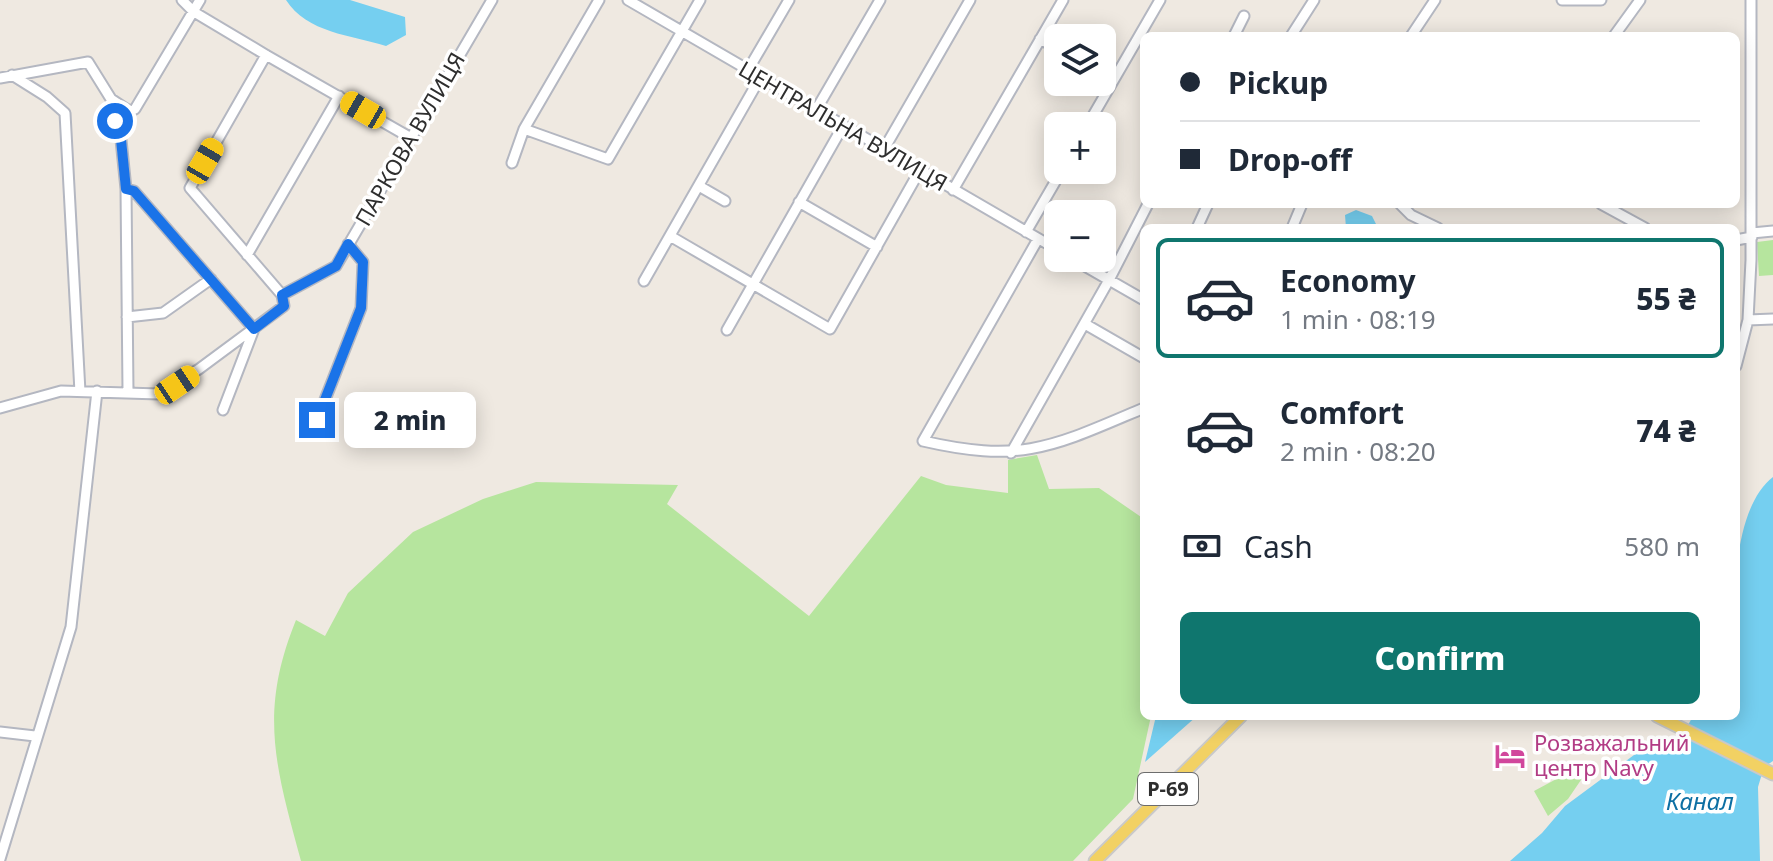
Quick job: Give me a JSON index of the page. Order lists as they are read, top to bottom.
{
  "streets": {
    "main road": ["Р-69"],
    "street": ["ЦЕНТРАЛЬНА ВУЛИЦЯ", "ПАРКОВА ВУЛИЦЯ"]
  },
  "water": ["Канал"],
  "places": {
    "hotel": ["Розважальний центр Navy"]
  },
  "page": {
    "map_buttons": ["+", "−"],
    "banner": ["Pickup", "Drop-off"],
    "list": [
      {
        "name": "Economy",
        "note": "1 min · 08:19",
        "value": "55 ₴"
      },
      {
        "name": "Comfort",
        "note": "2 min · 08:20",
        "value": "74 ₴"
      }
    ],
    "bubble": "2 min",
    "pay": ["Cash", "580 m"],
    "buttons": "Confirm"
  }
}
